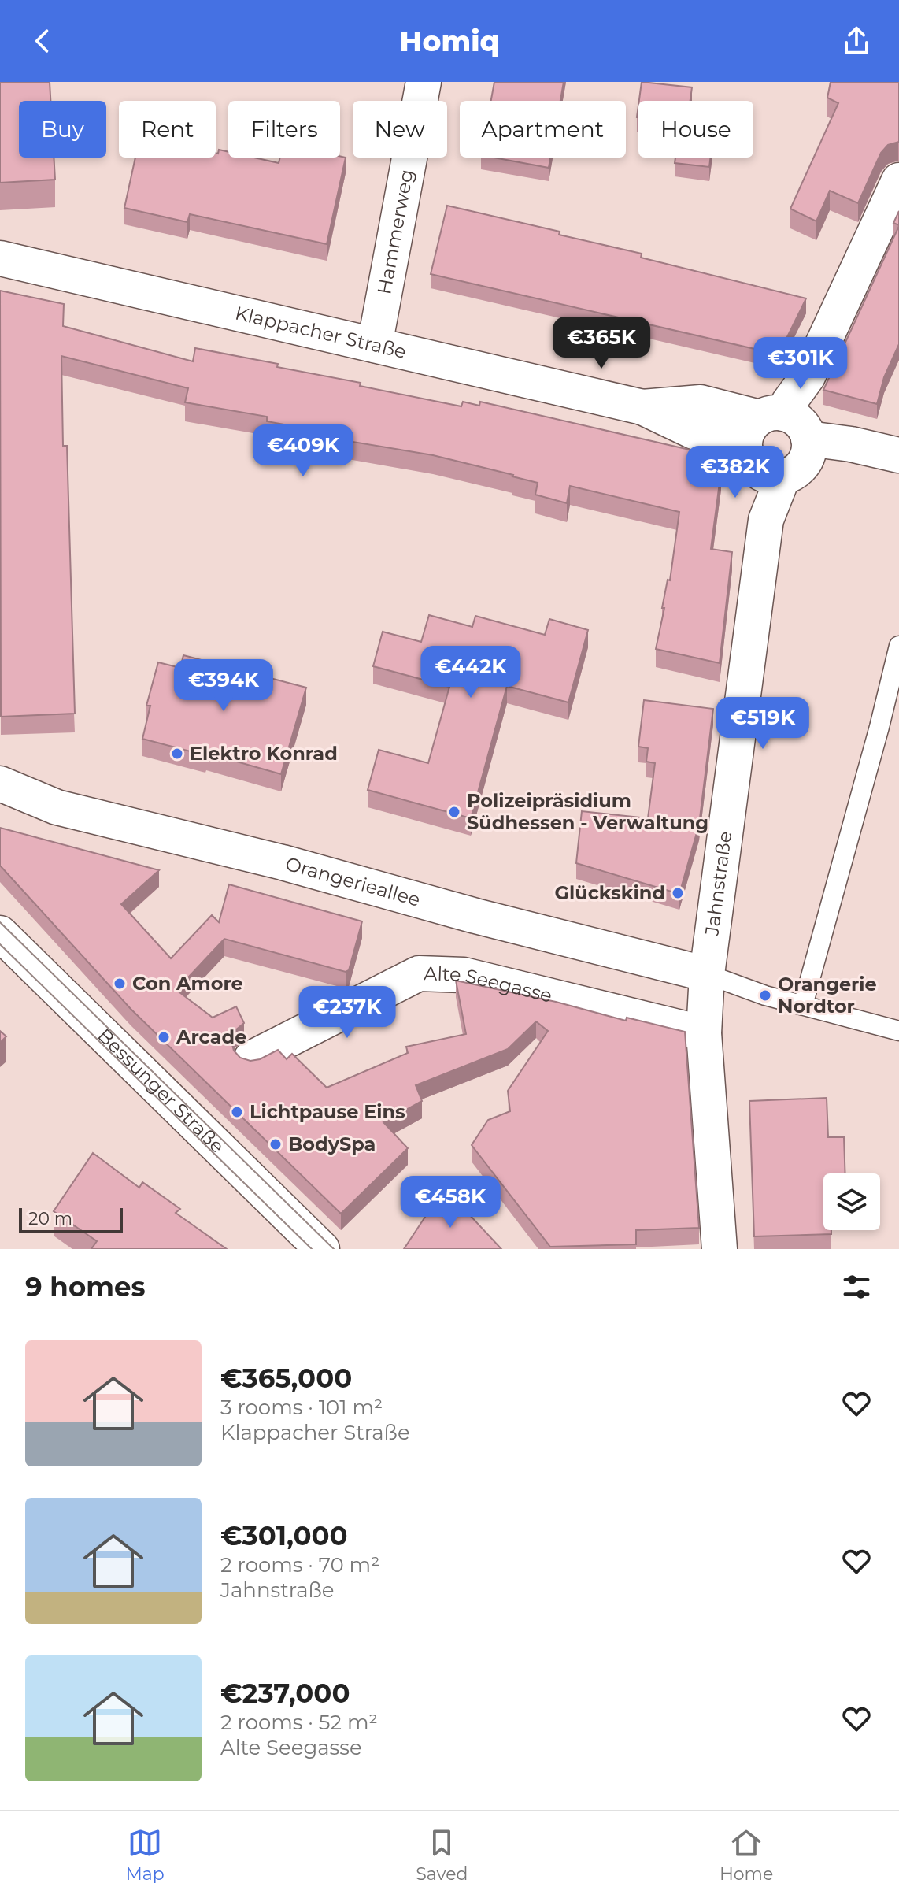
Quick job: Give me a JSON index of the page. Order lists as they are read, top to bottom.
{
  "streets": {
    "street": [
      "Hammerweg",
      "Klappacher Straße",
      "Orangerieallee",
      "Jahnstraße",
      "Alte Seegasse",
      "Bessunger Straße"
    ]
  },
  "crossings": [
    ["Hammerweg", "Klappacher Straße"],
    ["Klappacher Straße", "Jahnstraße"],
    ["Orangerieallee", "Jahnstraße"],
    ["Jahnstraße", "Alte Seegasse"]
  ],
  "places": [
    "Elektro Konrad",
    "Polizeipräsidium Südhessen - Verwaltung",
    "Glückskind",
    "Con Amore",
    "Orangerie Nordtor",
    "Arcade",
    "Lichtpause Eins",
    "BodySpa"
  ],
  "scale_bar": "20 m",
  "page": {
    "header": "Homiq",
    "chip": [
      "Buy",
      "Rent",
      "Filters",
      "New",
      "Apartment",
      "House"
    ],
    "price": [
      "€365K",
      "€301K",
      "€409K",
      "€382K",
      "€442K",
      "€394K",
      "€519K",
      "€237K",
      "€458K"
    ],
    "scale": "20 m",
    "heading": "9 homes",
    "list": [
      {
        "name": "€365,000",
        "note": "3 rooms · 101 m² · Klappacher Straße"
      },
      {
        "name": "€301,000",
        "note": "2 rooms · 70 m² · Jahnstraße"
      },
      {
        "name": "€237,000",
        "note": "2 rooms · 52 m² · Alte Seegasse"
      }
    ],
    "tabs": ["Map", "Saved", "Home"]
  }
}
